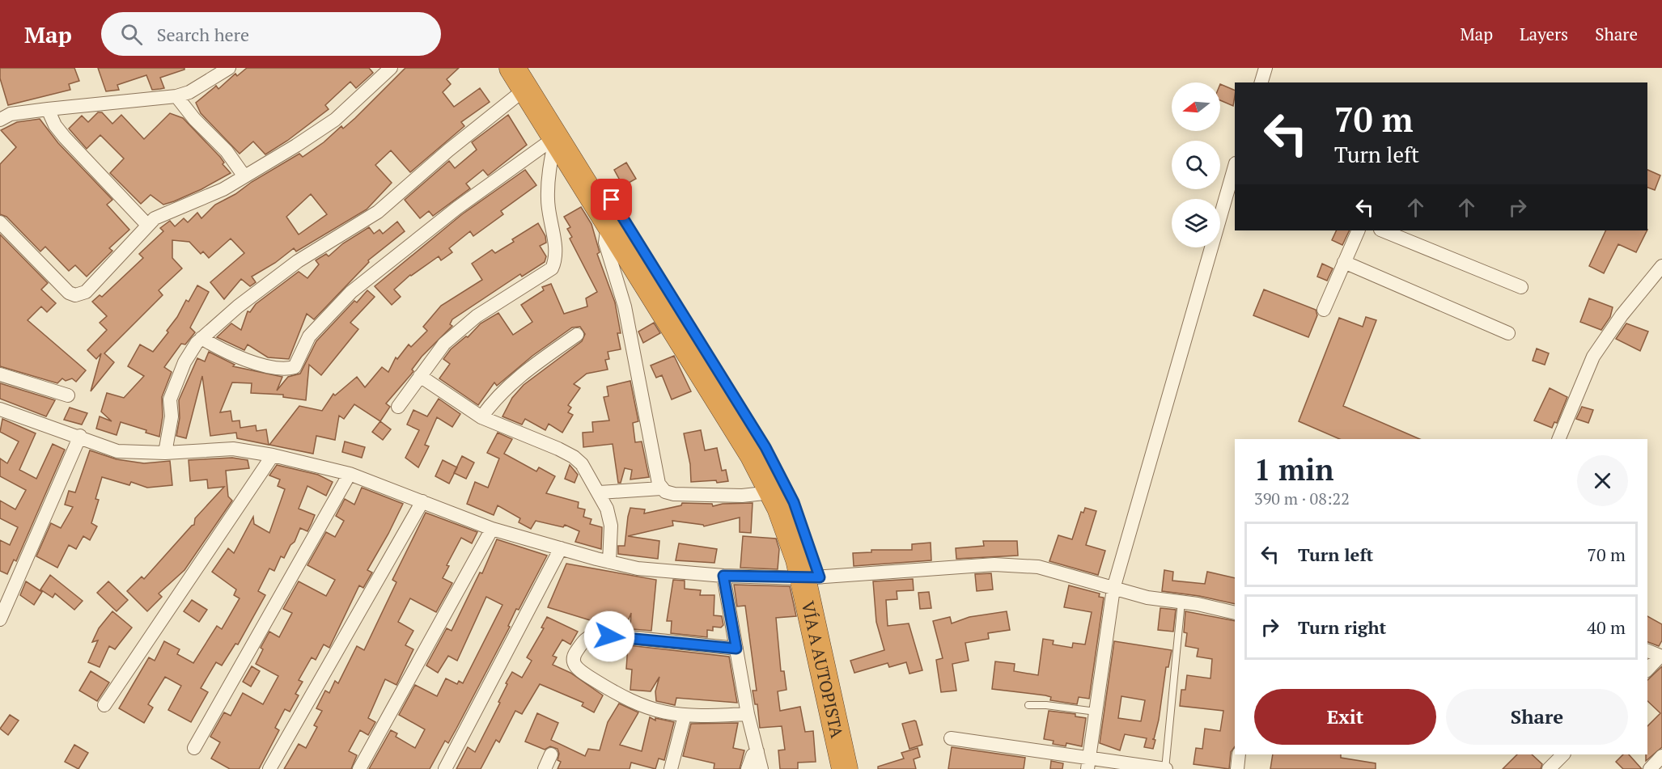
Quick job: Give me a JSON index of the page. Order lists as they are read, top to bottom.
{
  "streets": {
    "highway": ["VÍA A AUTOPISTA"]
  },
  "north": "left",
  "page": {
    "header": "Map",
    "search": "Search here",
    "nav": ["Map", "Layers", "Share"],
    "turn": ["70 m", "Turn left"],
    "heading": ["1 min", "390 m · 08:22"],
    "list": [
      {
        "name": "Turn left",
        "value": "70 m"
      },
      {
        "name": "Turn right",
        "value": "40 m"
      }
    ],
    "buttons": ["Exit", "Share"]
  }
}
